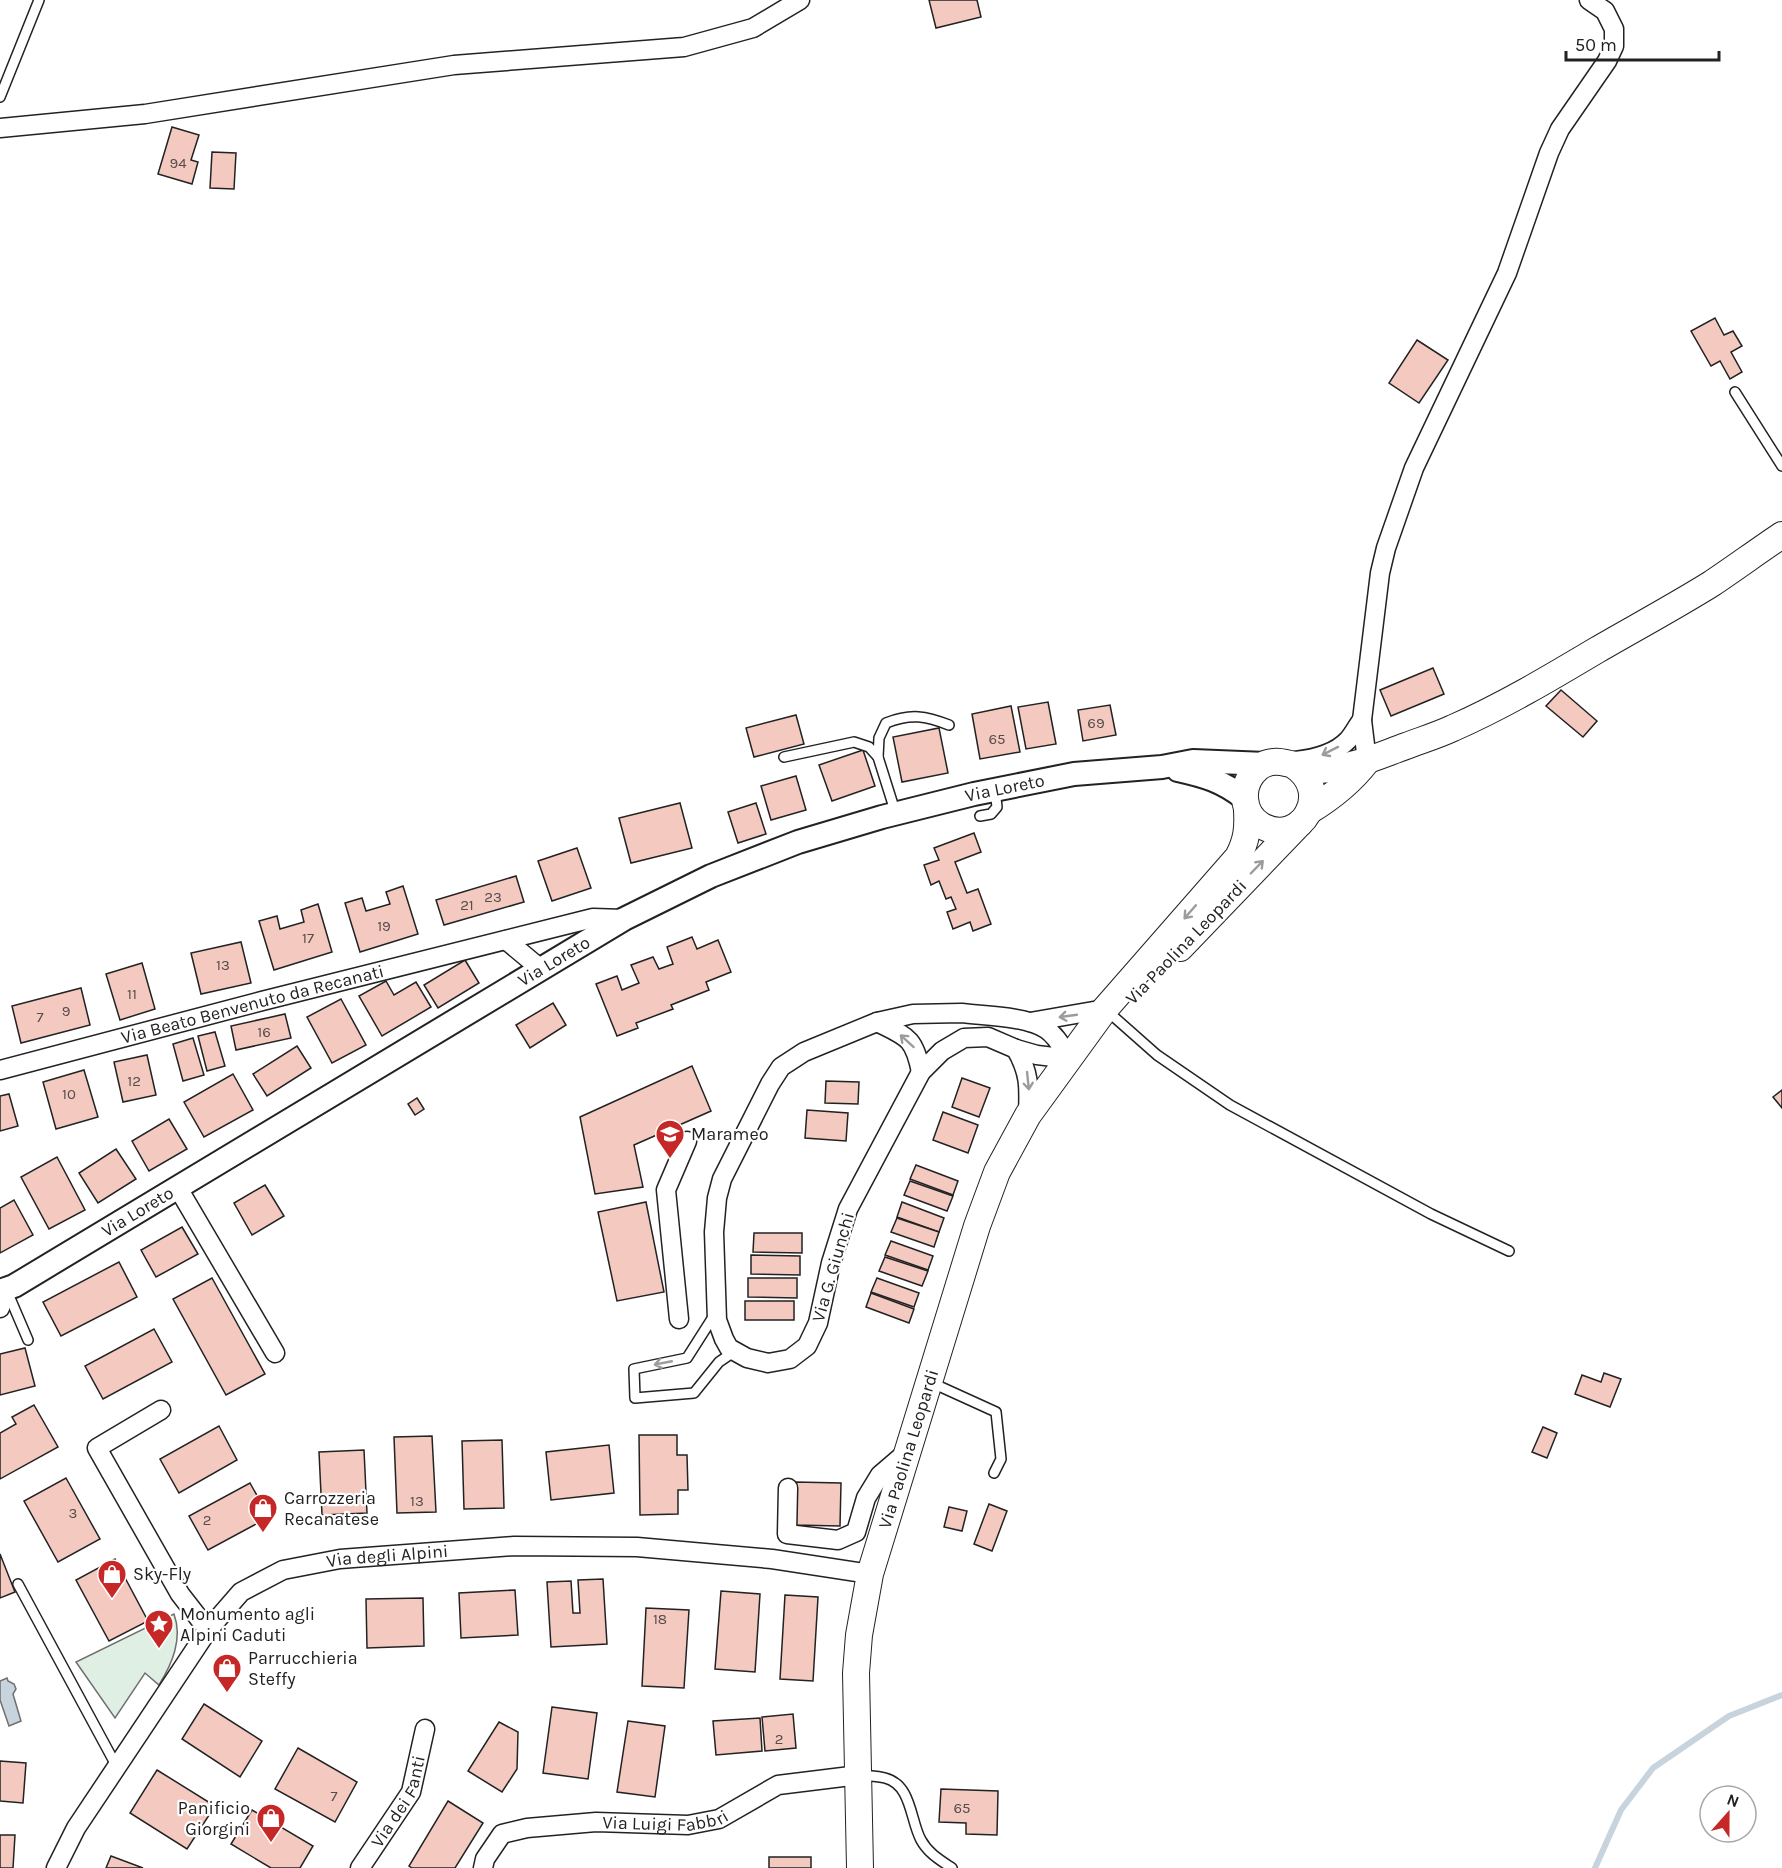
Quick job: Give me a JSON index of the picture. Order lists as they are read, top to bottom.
{
  "streets": {
    "main road": ["Via Paolina Leopardi"],
    "street": [
      "Via Loreto",
      "Via Beato Benvenuto da Recanati",
      "Via G. Giunchi",
      "Via degli Alpini",
      "Via dei Fanti",
      "Via Luigi Fabbri"
    ]
  },
  "crossings": [
    ["Via Loreto", "Via Paolina Leopardi"],
    ["Via Loreto", "Via Beato Benvenuto da Recanati"],
    ["Via Paolina Leopardi", "Via G. Giunchi"],
    ["Via Paolina Leopardi", "Via degli Alpini"],
    ["Via Paolina Leopardi", "Via Luigi Fabbri"]
  ],
  "places": {
    "school or university": ["Marameo"],
    "shop": [
      "Carrozzeria Recanatese",
      "Sky-Fly",
      "Parrucchieria Steffy",
      "Panificio Giorgini"
    ],
    "place": ["Monumento agli Alpini Caduti"]
  },
  "house_numbers": [
    "94",
    "69",
    "65",
    "23",
    "21",
    "19",
    "17",
    "13",
    "11",
    "9",
    "7",
    "16",
    "12",
    "10",
    "13",
    "3",
    "2",
    "18",
    "2",
    "7",
    "65"
  ],
  "scale_bar": "50 m",
  "north": "top"
}
